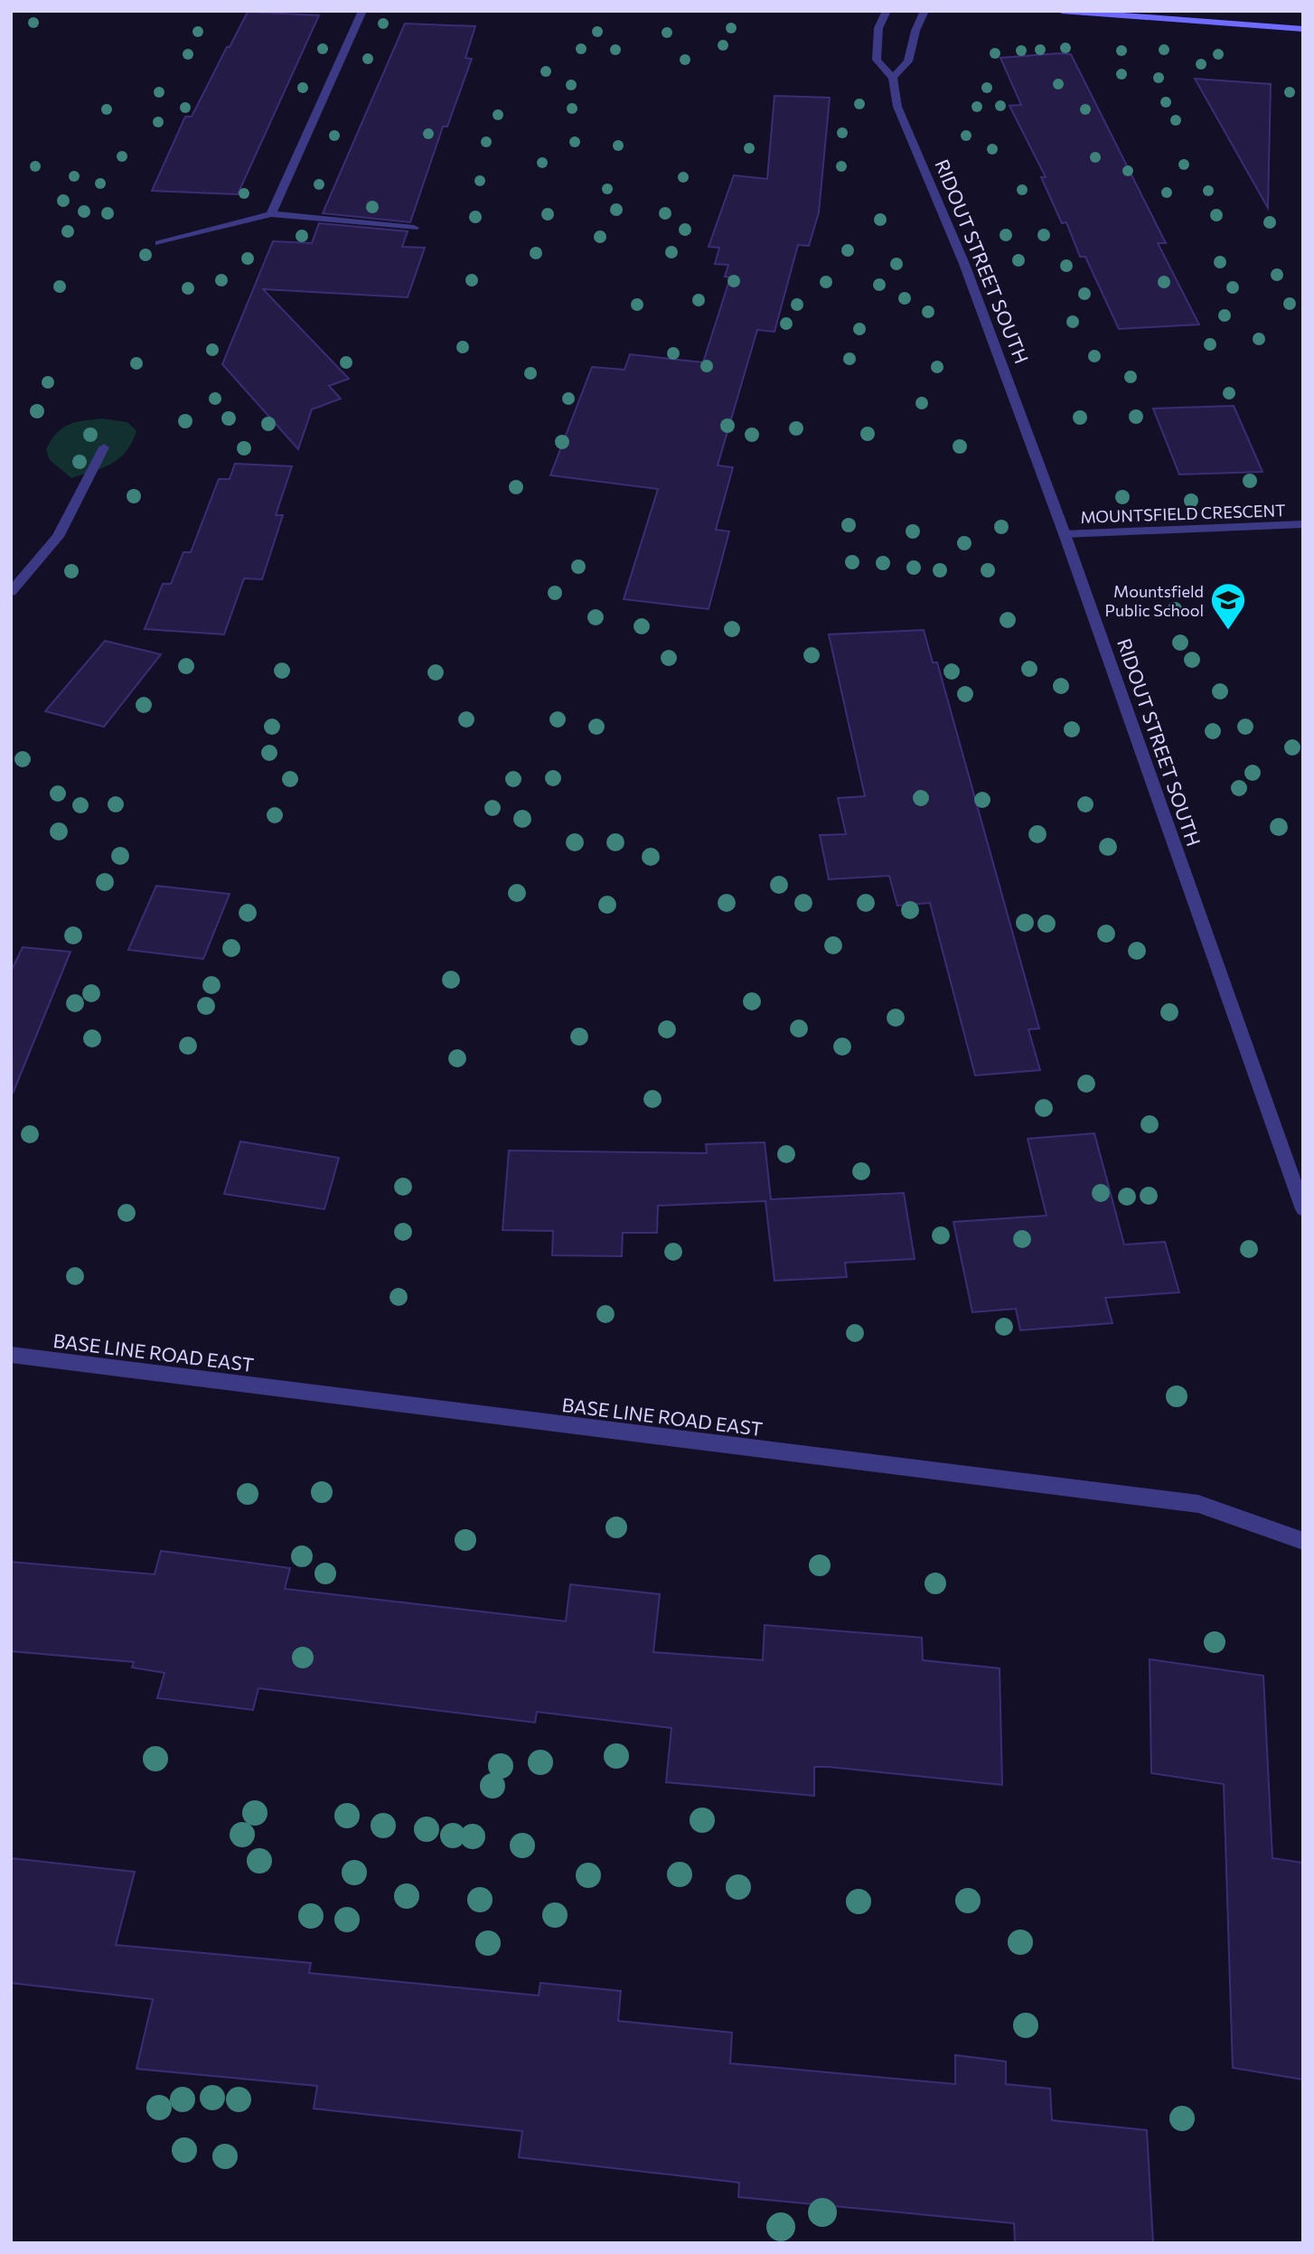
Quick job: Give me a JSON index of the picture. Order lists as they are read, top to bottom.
{
  "streets": {
    "street": ["RIDOUT STREET SOUTH", "MOUNTSFIELD CRESCENT", "BASE LINE ROAD EAST"]
  },
  "crossings": [
    ["RIDOUT STREET SOUTH", "MOUNTSFIELD CRESCENT"]
  ],
  "places": {
    "school or university": ["Mountsfield Public School"]
  }
}
